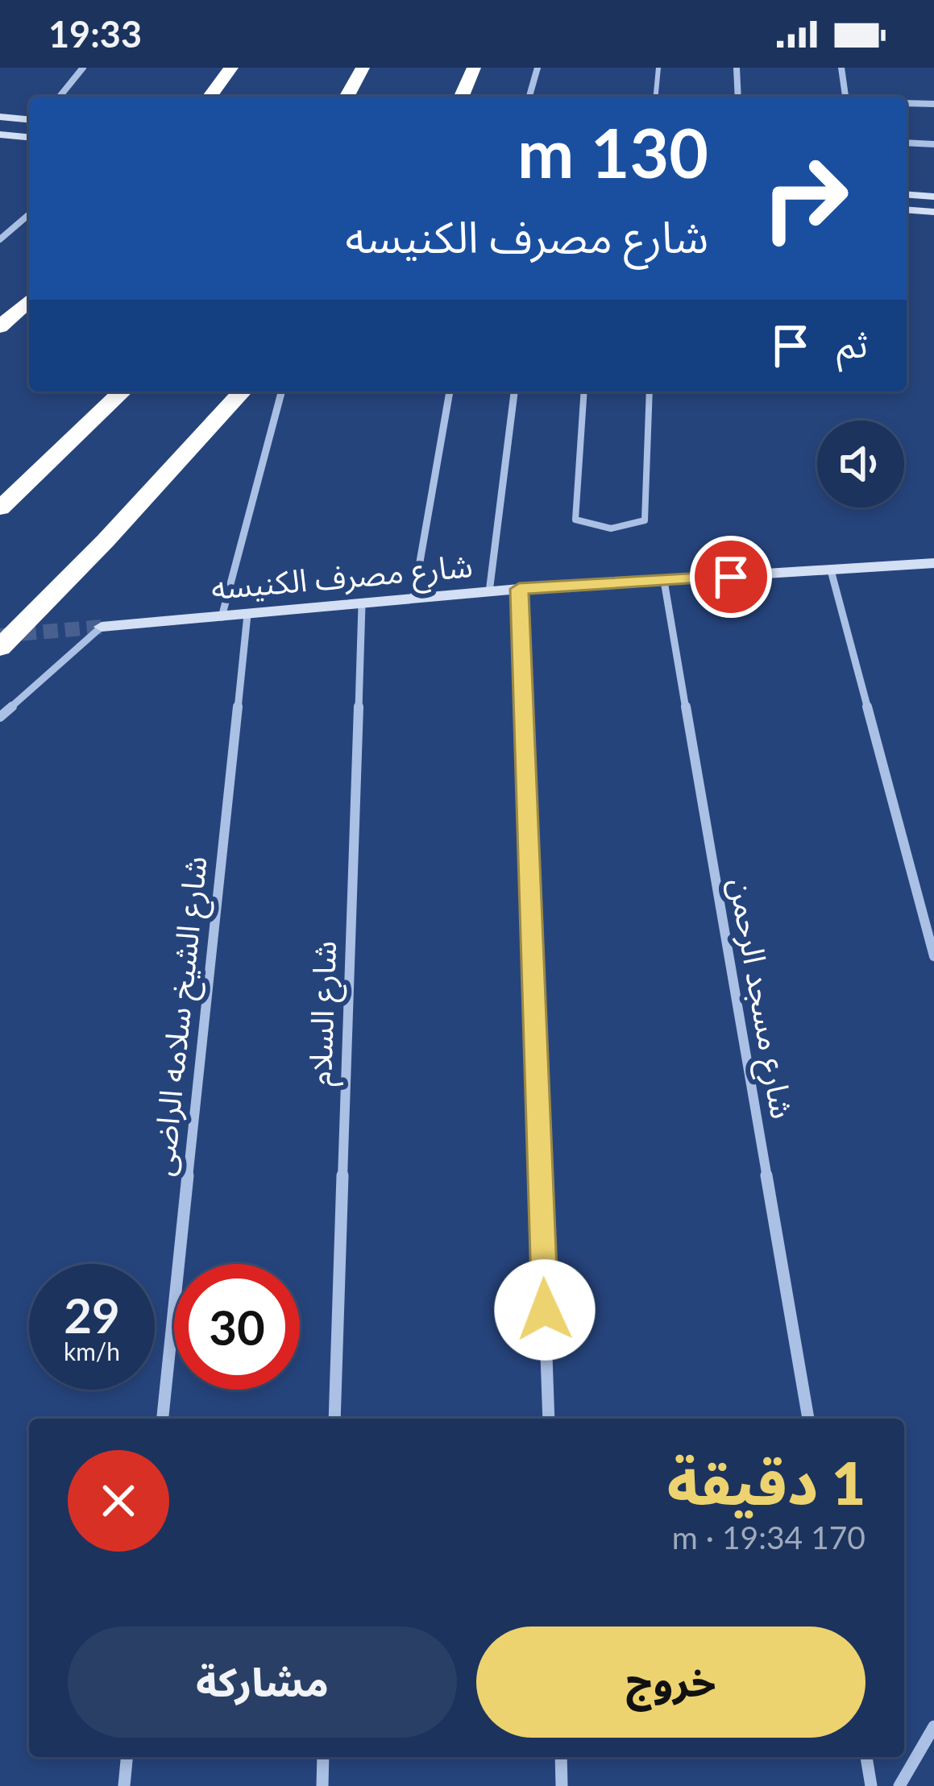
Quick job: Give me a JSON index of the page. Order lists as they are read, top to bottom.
{
  "streets": {
    "street": [
      "شارع مصرف الكنيسه",
      "شارع مسجد الرحمن",
      "شارع السلام",
      "شارع الشيخ سلامه الراضى"
    ]
  },
  "crossings": [
    ["شارع مصرف الكنيسه", "شارع مسجد الرحمن"],
    ["شارع مصرف الكنيسه", "شارع السلام"],
    ["شارع مصرف الكنيسه", "شارع الشيخ سلامه الراضى"]
  ],
  "page": {
    "status": "19:33",
    "turn": ["130 m", "شارع مصرف الكنيسه"],
    "then": "ثم",
    "speed": "29 km/h",
    "limit": "30",
    "heading": ["1 دقيقة", "170 m · 19:34"],
    "buttons": ["خروج", "مشاركة"]
  }
}
